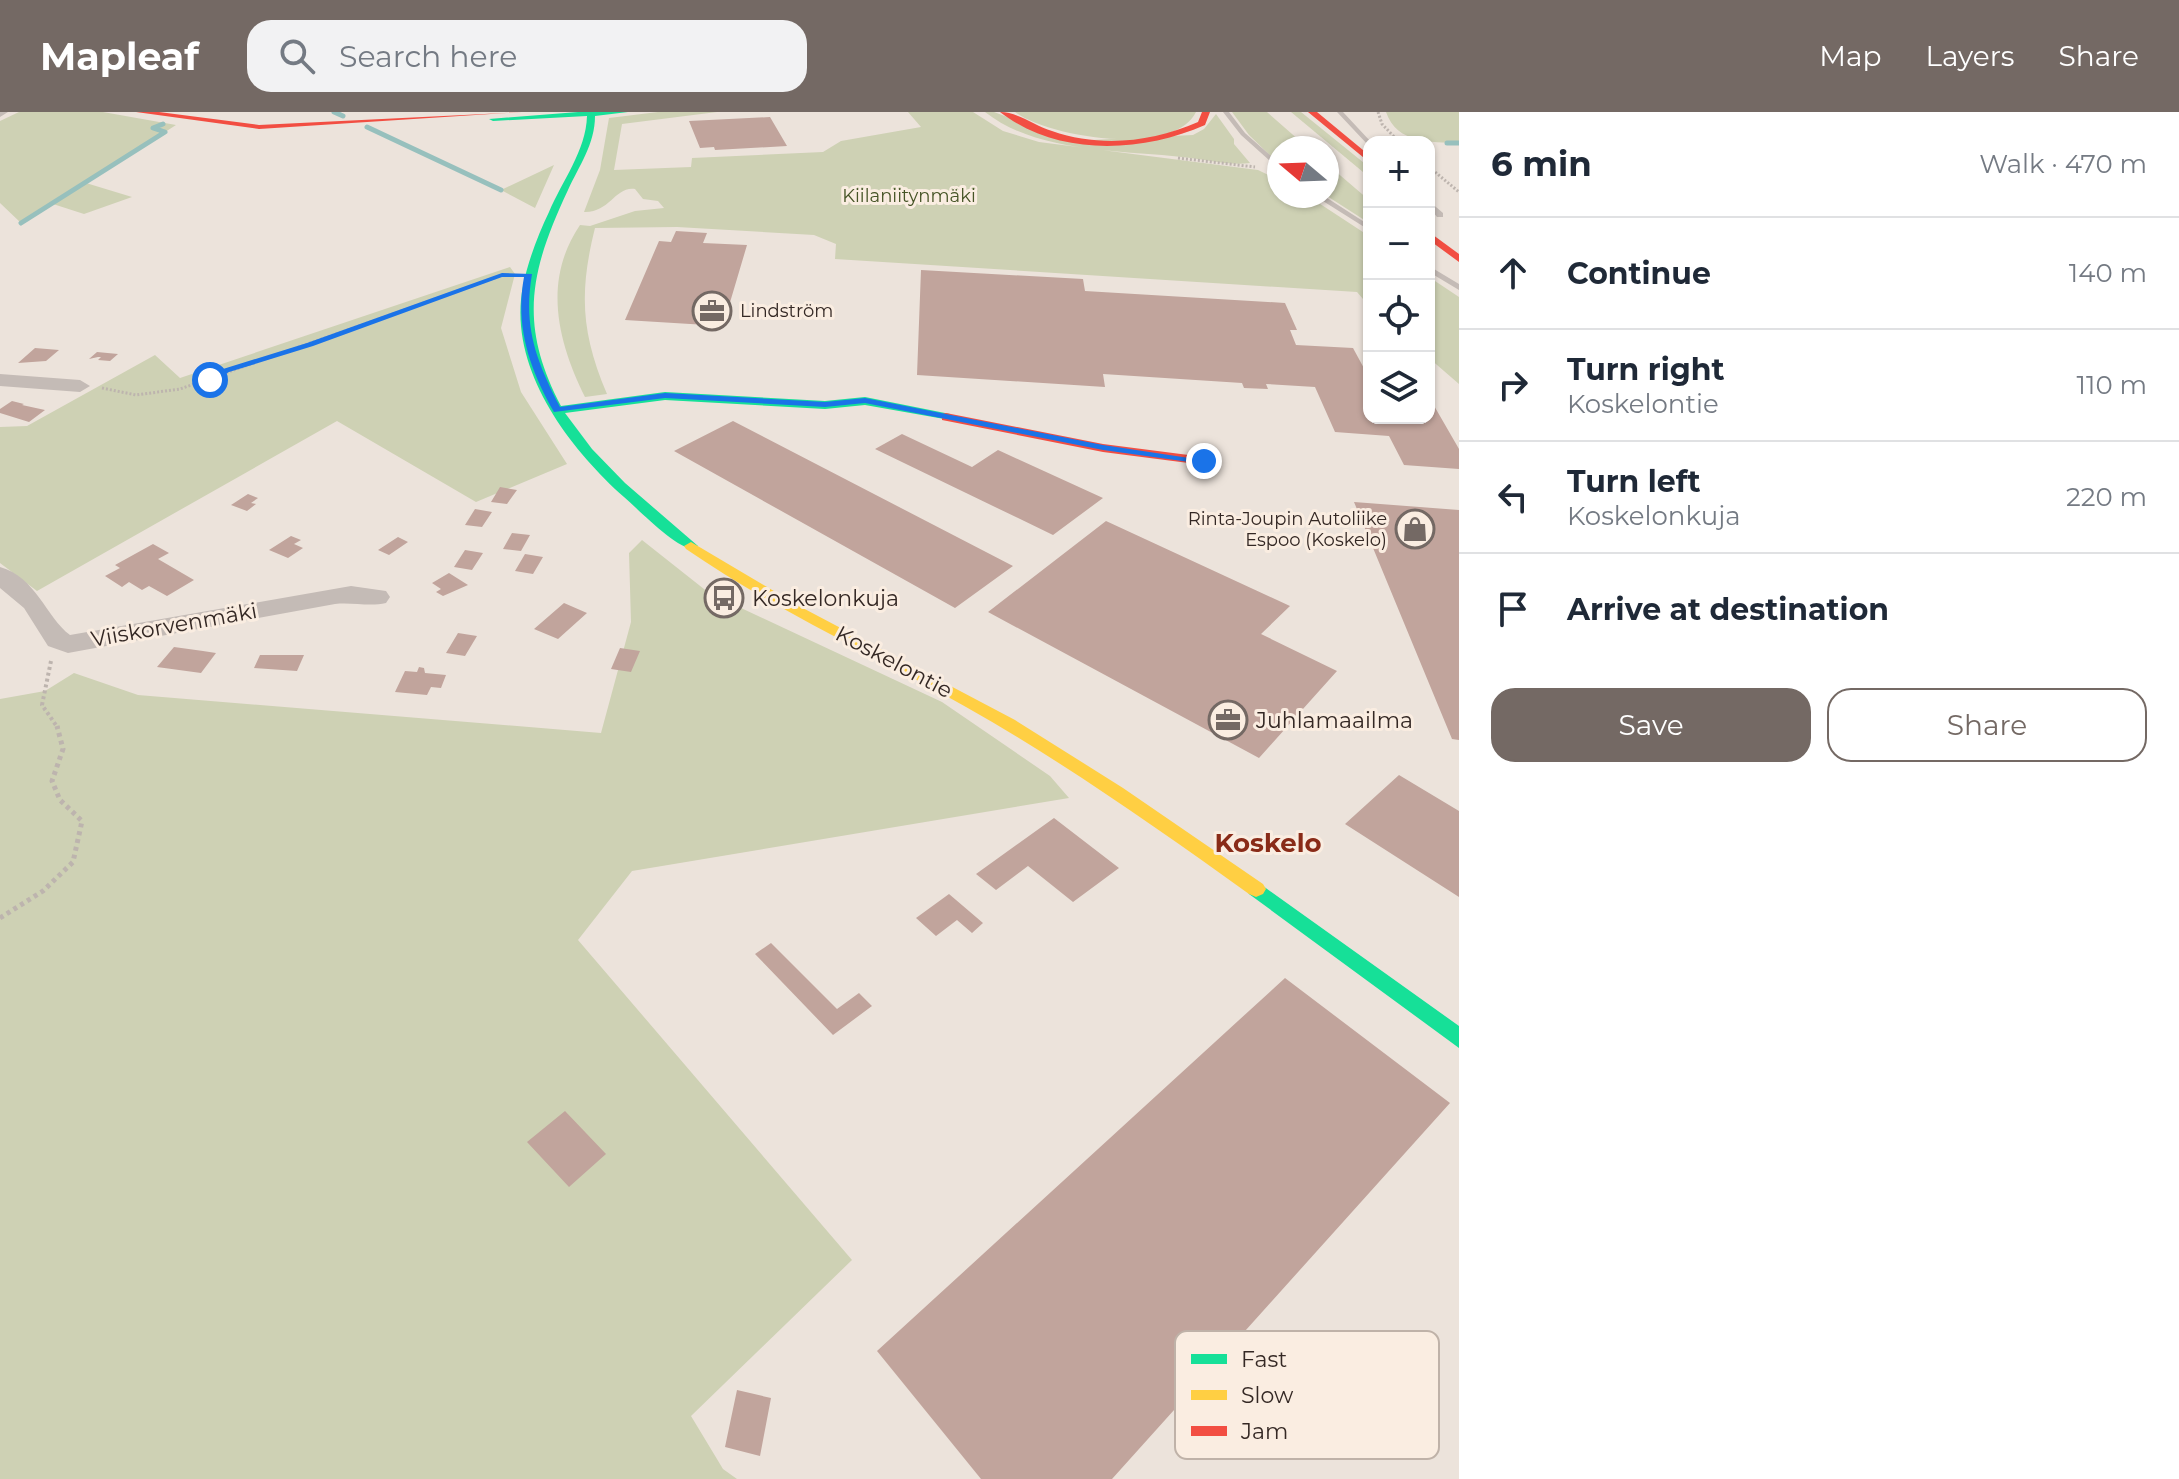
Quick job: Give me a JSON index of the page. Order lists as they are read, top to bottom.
{
  "streets": {
    "main road": ["Koskelontie"],
    "street": ["Viiskorvenmäki"]
  },
  "districts": ["Koskelo"],
  "parks": ["Kiilaniitynmäki"],
  "places": {
    "office": ["Lindström", "Juhlamaailma"],
    "shop": ["Rinta-Joupin Autoliike Espoo (Koskelo)"],
    "bus stop": ["Koskelonkuja"]
  },
  "legend": ["Fast", "Slow", "Jam"],
  "north": "left",
  "page": {
    "header": "Mapleaf",
    "search": "Search here",
    "nav": ["Map", "Layers", "Share"],
    "heading": ["6 min", "Walk · 470 m"],
    "map_buttons": ["+", "−"],
    "list": [
      ["Continue", "140 m"],
      ["Turn right", "Koskelontie", "110 m"],
      ["Turn left", "Koskelonkuja", "220 m"],
      "Arrive at destination"
    ],
    "buttons": ["Save", "Share"]
  }
}
